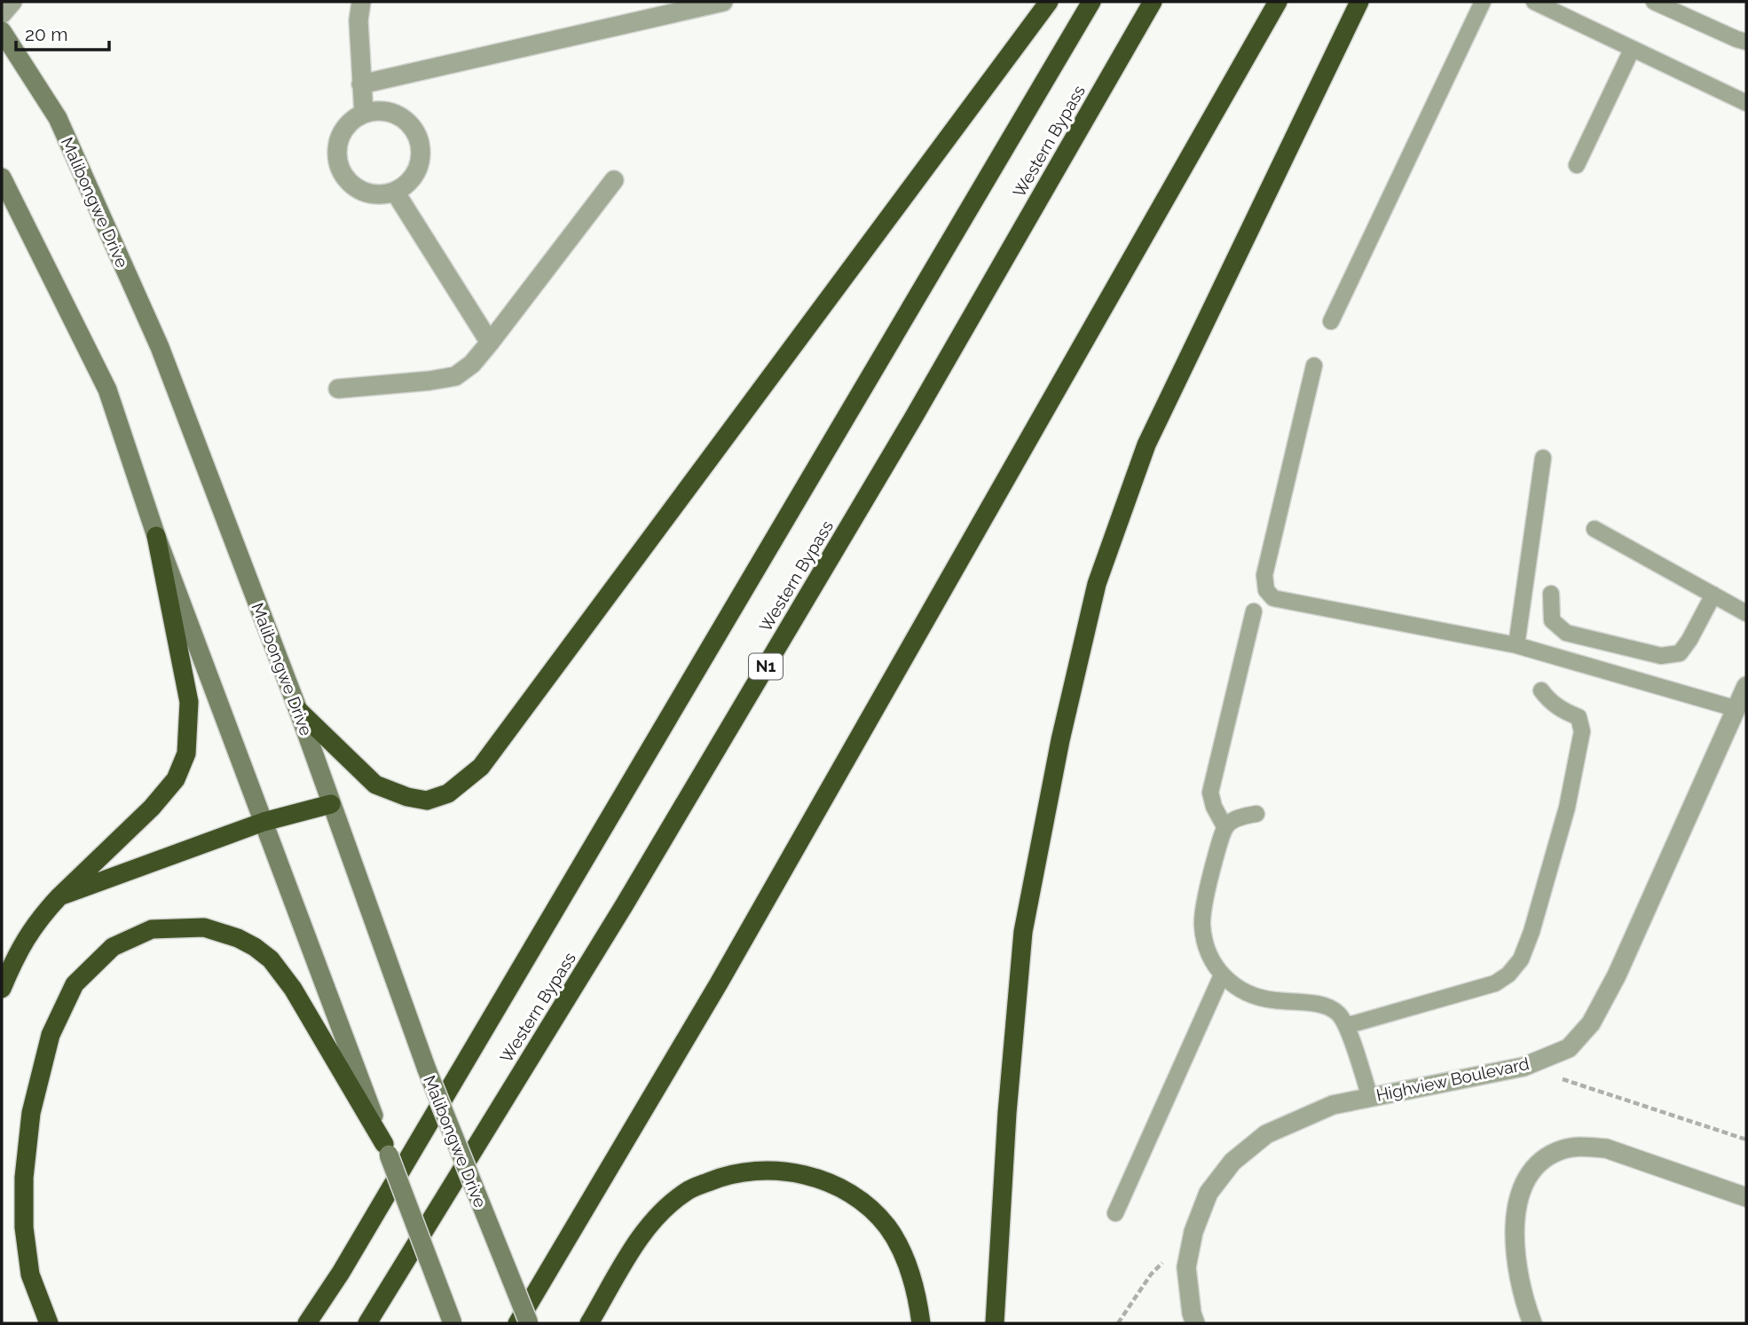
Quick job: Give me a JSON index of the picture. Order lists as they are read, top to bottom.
{
  "streets": {
    "highway": ["Western Bypass", "N1"],
    "main road": ["Malibongwe Drive"],
    "street": ["Highview Boulevard"]
  },
  "scale_bar": "20 m"
}
